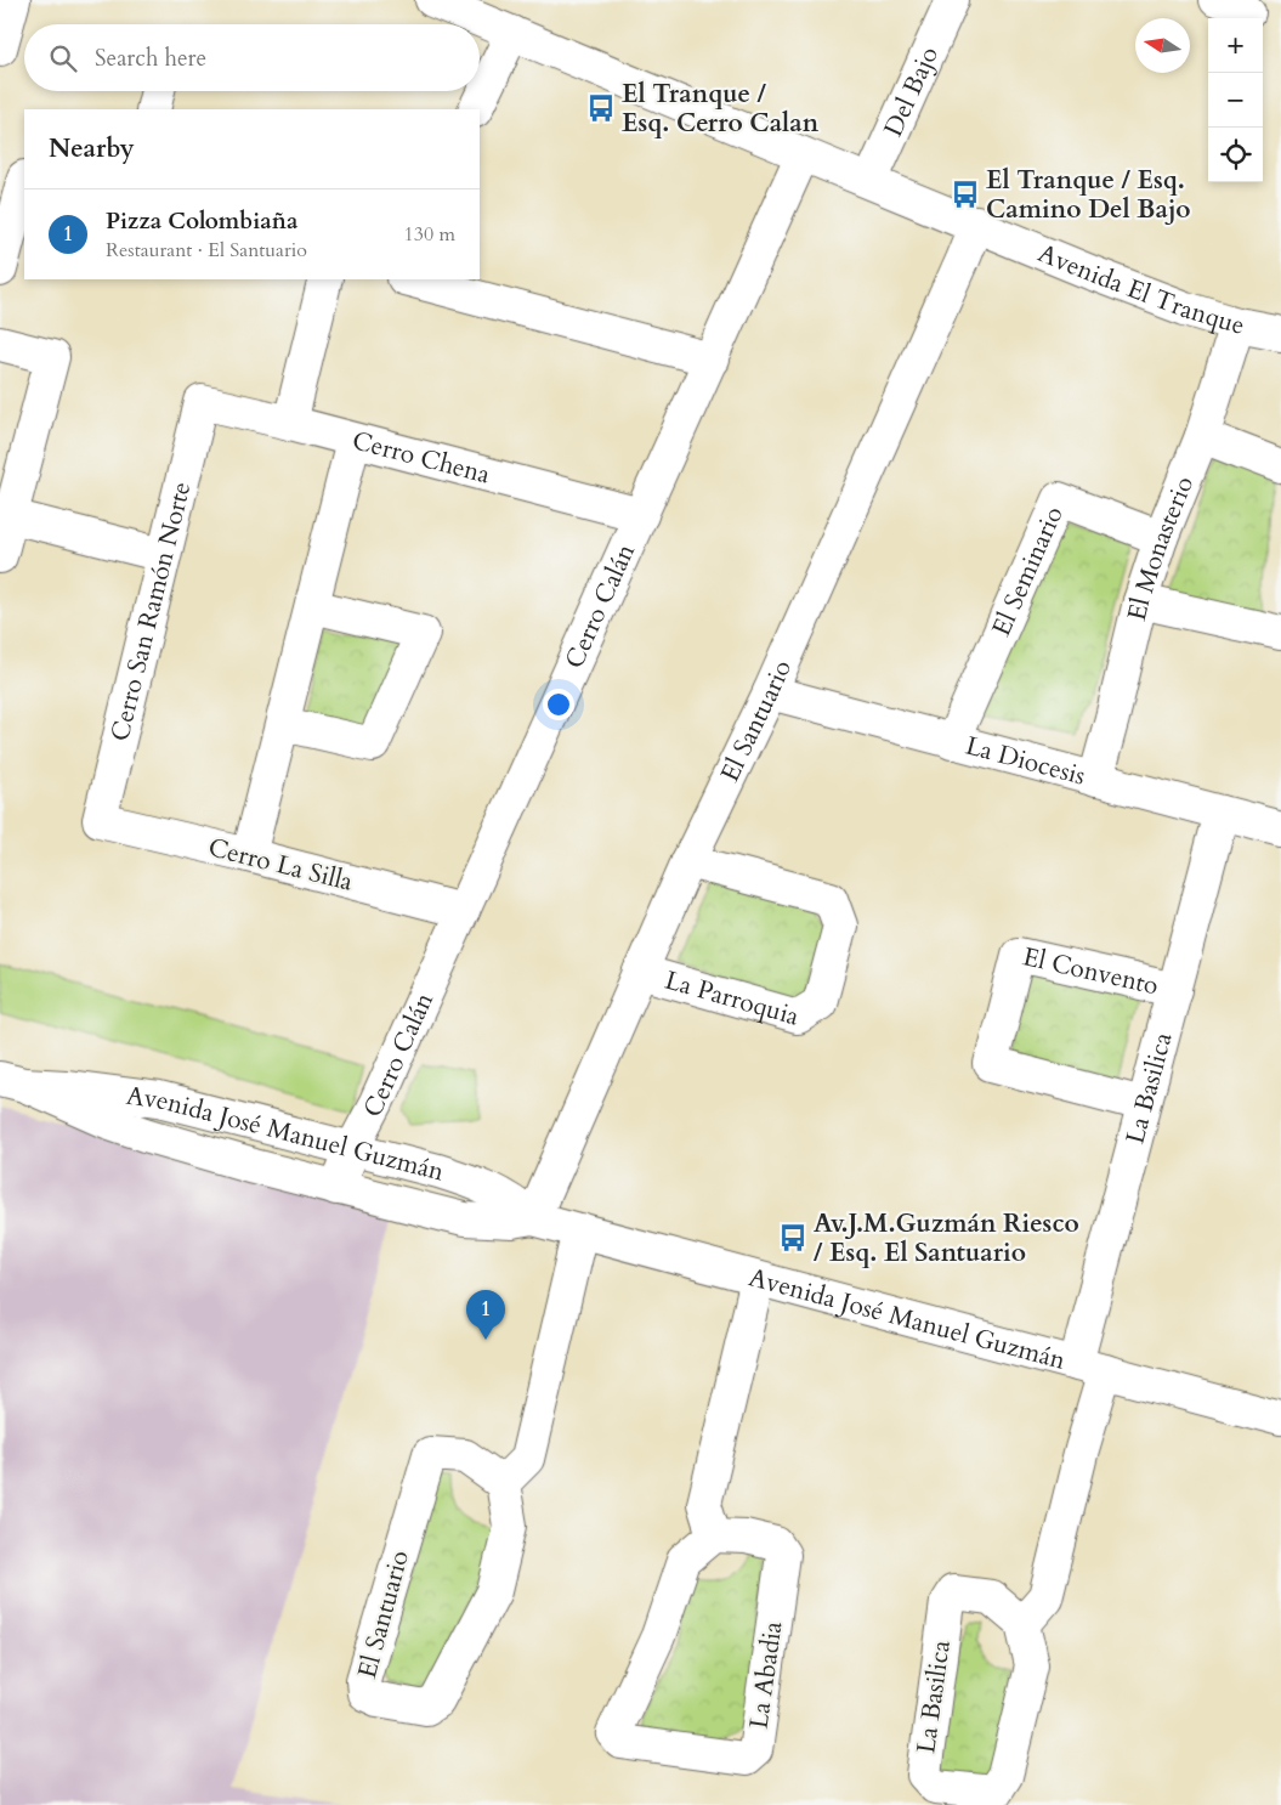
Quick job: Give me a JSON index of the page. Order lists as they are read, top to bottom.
{
  "streets": {
    "street": [
      "Del Bajo",
      "Avenida El Tranque",
      "Cerro Chena",
      "El Monasterio",
      "El Seminario",
      "Cerro Calán",
      "Cerro San Ramón Norte",
      "El Santuario",
      "La Diocesis",
      "Cerro La Silla",
      "El Convento",
      "La Parroquia",
      "La Basilica",
      "Avenida José Manuel Guzmán",
      "La Abadia"
    ]
  },
  "crossings": [
    ["Del Bajo", "Avenida El Tranque"],
    ["Avenida El Tranque", "El Monasterio"],
    ["Avenida El Tranque", "Cerro Calán"],
    ["Avenida El Tranque", "El Santuario"],
    ["Cerro Chena", "Cerro Calán"],
    ["Cerro Chena", "Cerro San Ramón Norte"],
    ["El Monasterio", "El Seminario"],
    ["El Monasterio", "La Diocesis"],
    ["El Seminario", "La Diocesis"],
    ["Cerro Calán", "Cerro La Silla"],
    ["Cerro Calán", "Avenida José Manuel Guzmán"],
    ["Cerro San Ramón Norte", "Cerro La Silla"],
    ["El Santuario", "La Diocesis"],
    ["El Santuario", "La Parroquia"],
    ["El Santuario", "Avenida José Manuel Guzmán"],
    ["La Diocesis", "La Basilica"],
    ["El Convento", "La Basilica"],
    ["La Basilica", "Avenida José Manuel Guzmán"]
  ],
  "places": {
    "bus stop": ["El Tranque / Esq. Cerro Calan", "El Tranque / Esq. Camino Del Bajo", "Av.J.M.Guzmán Riesco / Esq. El Santuario"]
  },
  "north": "left",
  "page": {
    "map_buttons": ["+", "−"],
    "search": "Search here",
    "heading": "Nearby",
    "list": [
      {
        "mark": "1",
        "name": "Pizza Colombiaña",
        "note": "Restaurant · El Santuario",
        "value": "130 m"
      }
    ],
    "pins": "1"
  }
}
